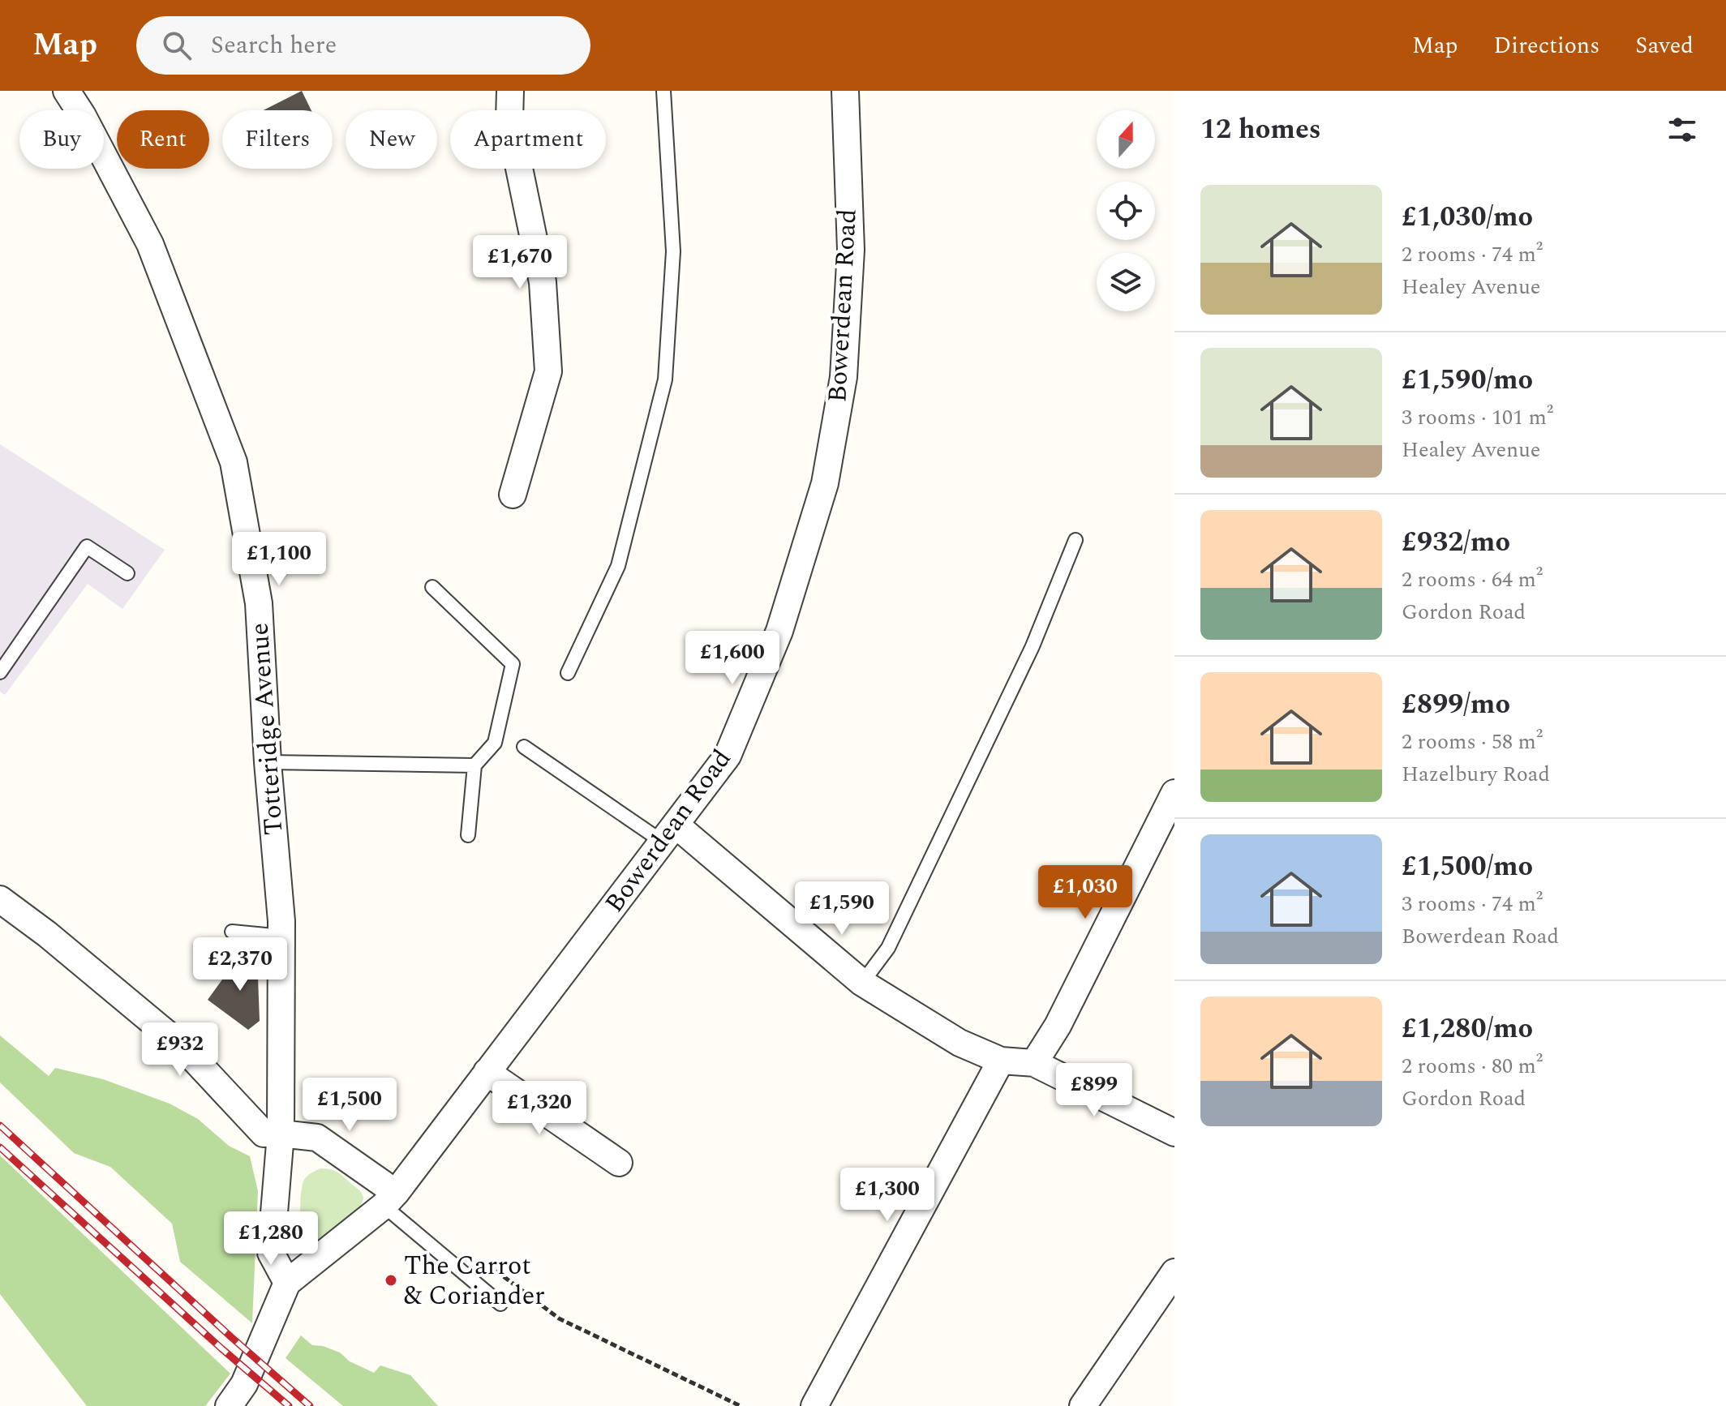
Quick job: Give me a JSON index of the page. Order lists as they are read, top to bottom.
{
  "streets": {
    "street": ["Bowerdean Road", "Totteridge Avenue"]
  },
  "crossings": [
    ["Bowerdean Road", "Totteridge Avenue"]
  ],
  "places": ["The Carrot & Coriander"],
  "north": "top",
  "page": {
    "header": "Map",
    "search": "Search here",
    "nav": ["Map", "Directions", "Saved"],
    "heading": "12 homes",
    "chip": [
      "Buy",
      "Rent",
      "Filters",
      "New",
      "Apartment"
    ],
    "list": [
      {
        "name": "£1,030/mo",
        "note": "2 rooms · 74 m² · Healey Avenue"
      },
      {
        "name": "£1,590/mo",
        "note": "3 rooms · 101 m² · Healey Avenue"
      },
      {
        "name": "£932/mo",
        "note": "2 rooms · 64 m² · Gordon Road"
      },
      {
        "name": "£899/mo",
        "note": "2 rooms · 58 m² · Hazelbury Road"
      },
      {
        "name": "£1,500/mo",
        "note": "3 rooms · 74 m² · Bowerdean Road"
      },
      {
        "name": "£1,280/mo",
        "note": "2 rooms · 80 m² · Gordon Road"
      }
    ],
    "price": [
      "£1,670",
      "£1,100",
      "£1,600",
      "£1,030",
      "£1,590",
      "£2,370",
      "£932",
      "£899",
      "£1,500",
      "£1,320",
      "£1,300",
      "£1,280"
    ]
  }
}
